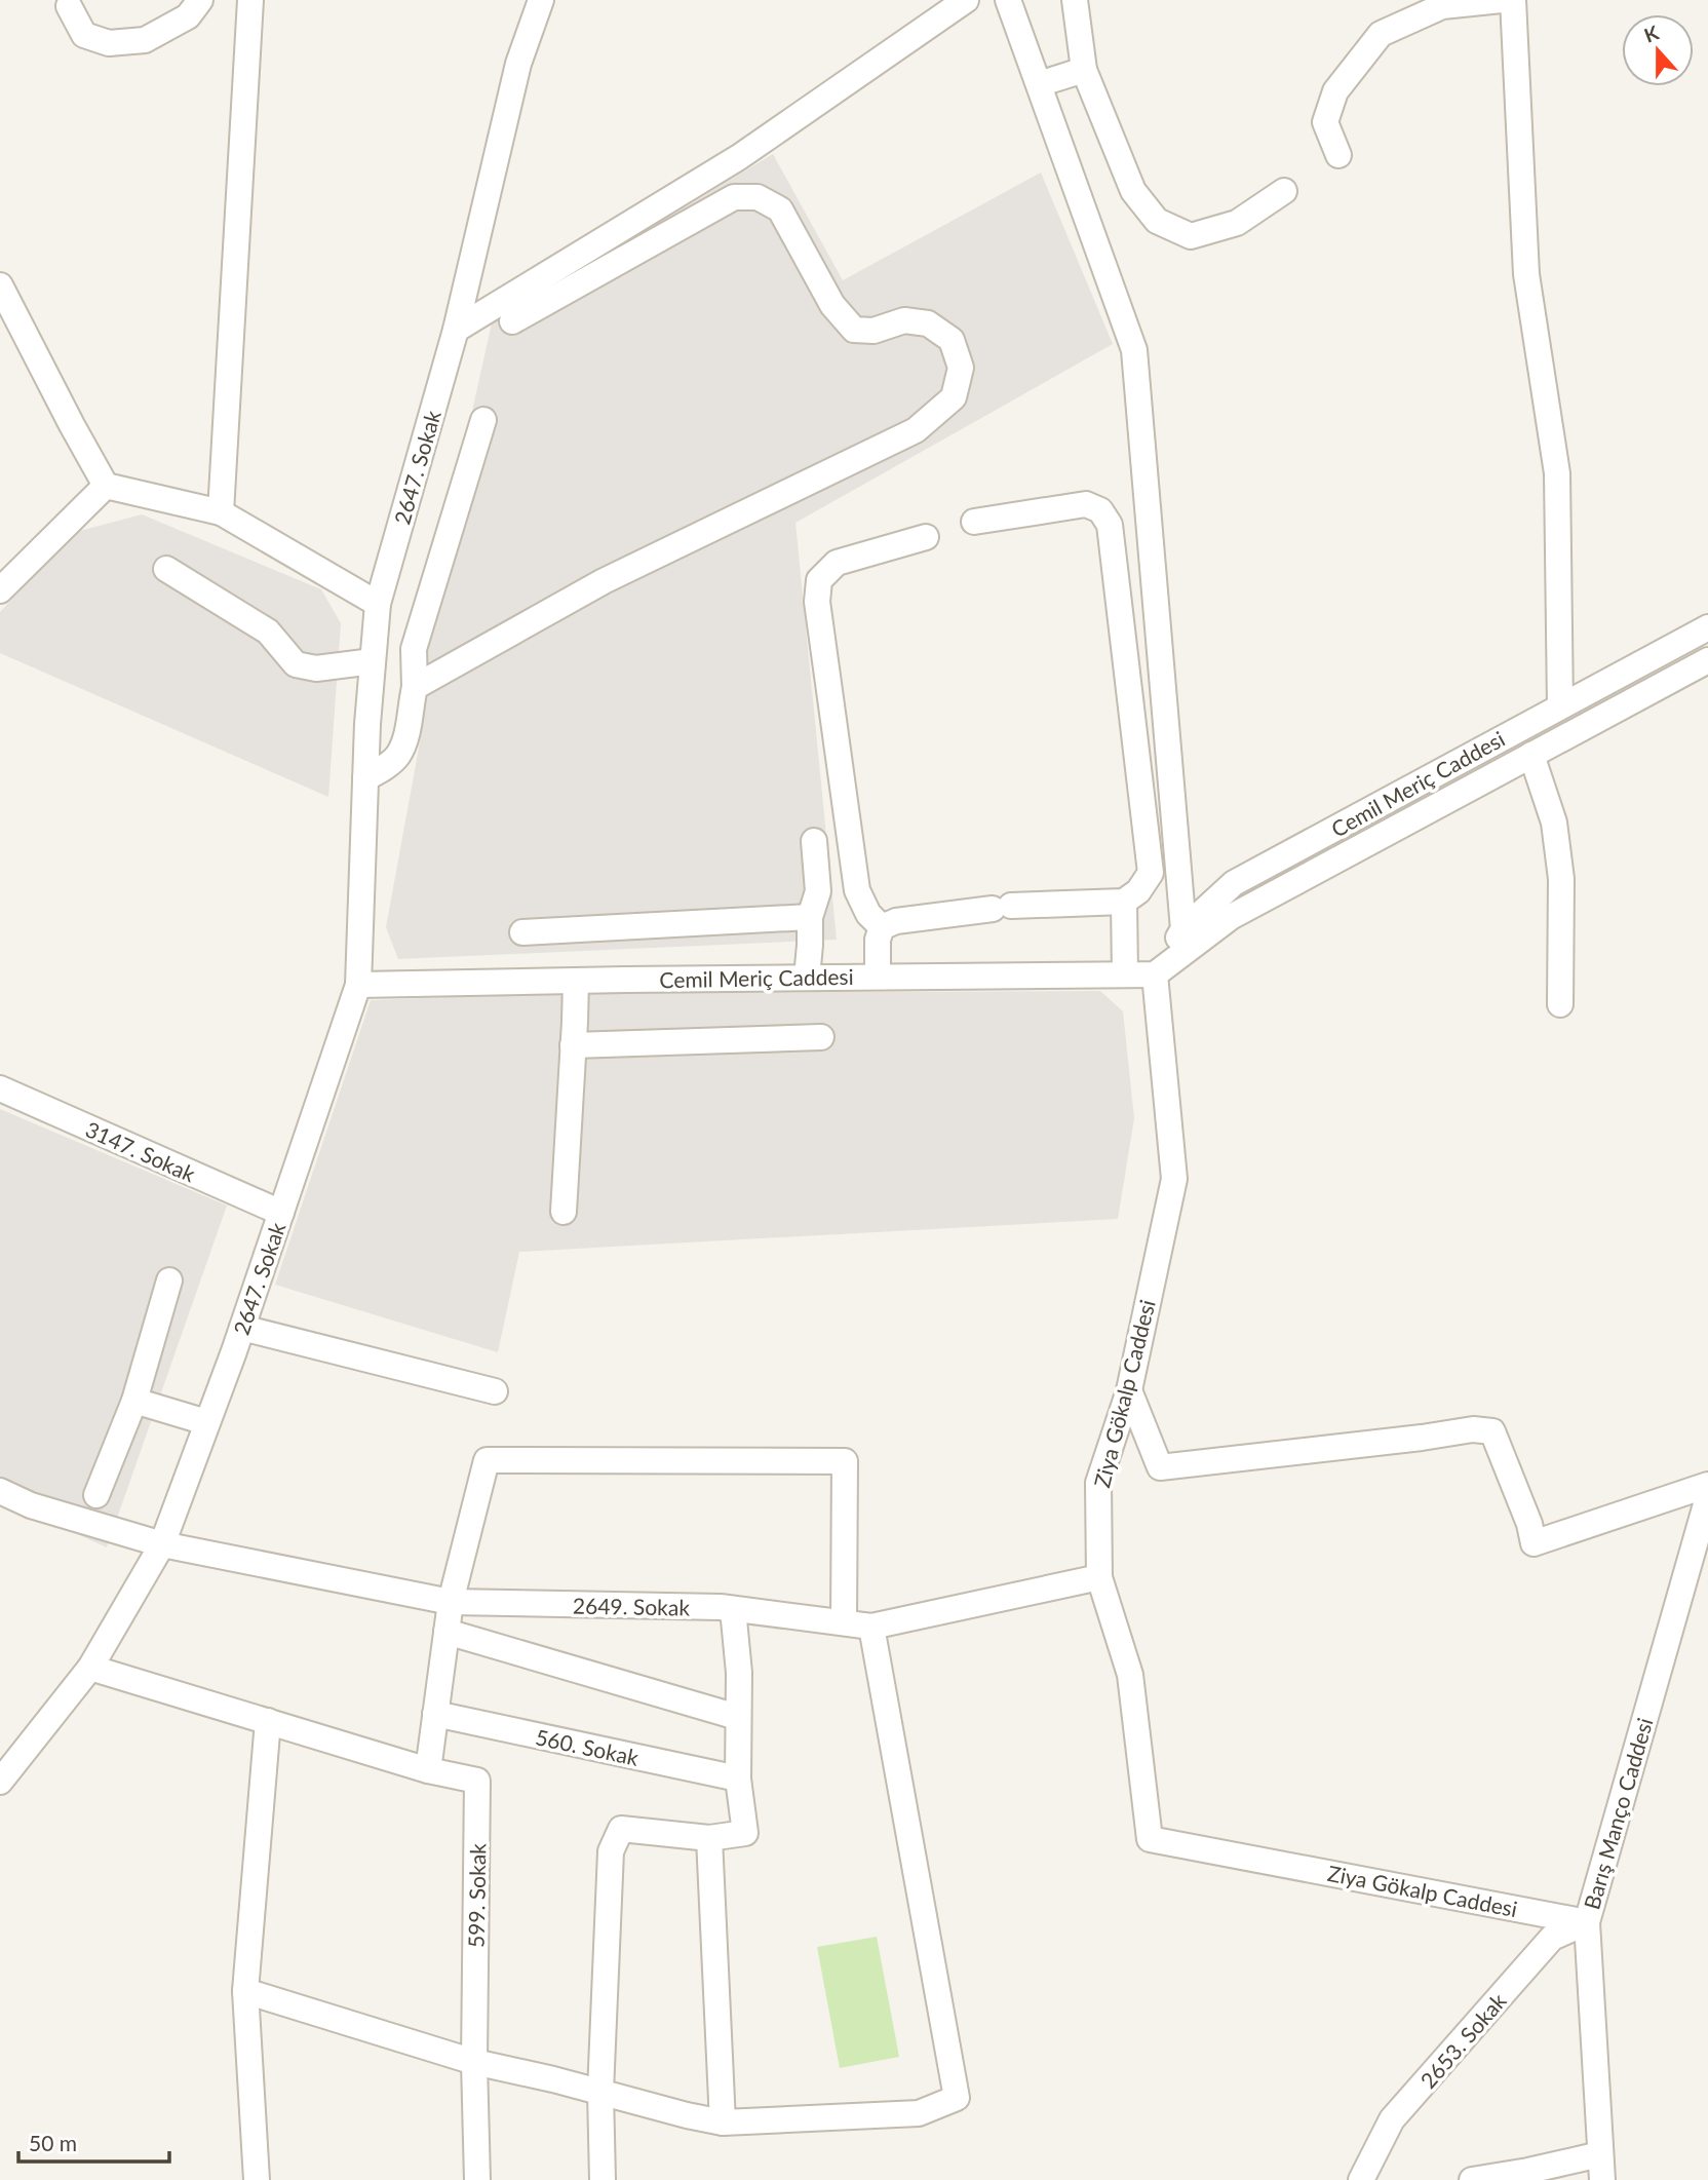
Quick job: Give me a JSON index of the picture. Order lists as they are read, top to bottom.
{
  "streets": {
    "street": [
      "2647. Sokak",
      "Cemil Meriç Caddesi",
      "3147. Sokak",
      "Ziya Gökalp Caddesi",
      "2649. Sokak",
      "560. Sokak",
      "Barış Manço Caddesi",
      "599. Sokak",
      "2653. Sokak"
    ]
  },
  "crossings": [
    ["2647. Sokak", "Cemil Meriç Caddesi"],
    ["2647. Sokak", "3147. Sokak"],
    ["2647. Sokak", "2649. Sokak"],
    ["Cemil Meriç Caddesi", "Ziya Gökalp Caddesi"],
    ["Ziya Gökalp Caddesi", "2649. Sokak"],
    ["Ziya Gökalp Caddesi", "Barış Manço Caddesi"],
    ["Ziya Gökalp Caddesi", "2653. Sokak"],
    ["Barış Manço Caddesi", "2653. Sokak"]
  ],
  "scale_bar": "50 m",
  "north": "top"
}
